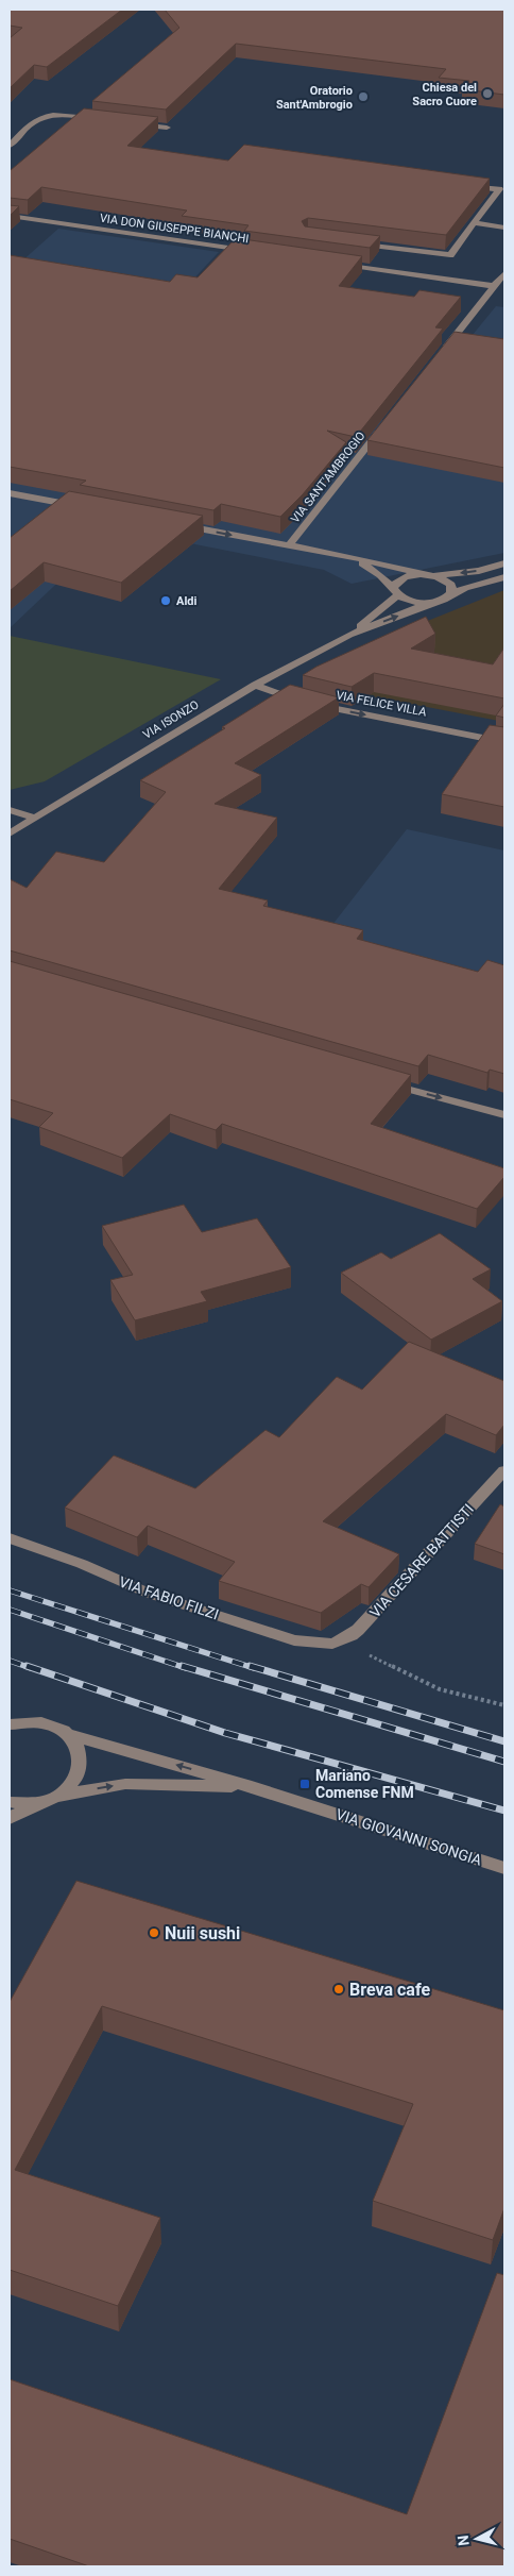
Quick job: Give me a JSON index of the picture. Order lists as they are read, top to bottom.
{
  "streets": {
    "street": [
      "VIA DON GIUSEPPE BIANCHI",
      "VIA SANT'AMBROGIO",
      "VIA FELICE VILLA",
      "VIA ISONZO",
      "VIA CESARE BATTISTI",
      "VIA FABIO FILZI",
      "VIA GIOVANNI SONGIA"
    ]
  },
  "crossings": [
    ["VIA FELICE VILLA", "VIA ISONZO"],
    ["VIA CESARE BATTISTI", "VIA FABIO FILZI"]
  ],
  "one_way": ["VIA FELICE VILLA"],
  "places": {
    "other": [
      "Chiesa del Sacro Cuore",
      "Oratorio Sant'Ambrogio",
      "Aldi",
      "Nuii sushi",
      "Breva cafe"
    ],
    "transit": ["Mariano Comense FNM"]
  },
  "north": "left"
}
